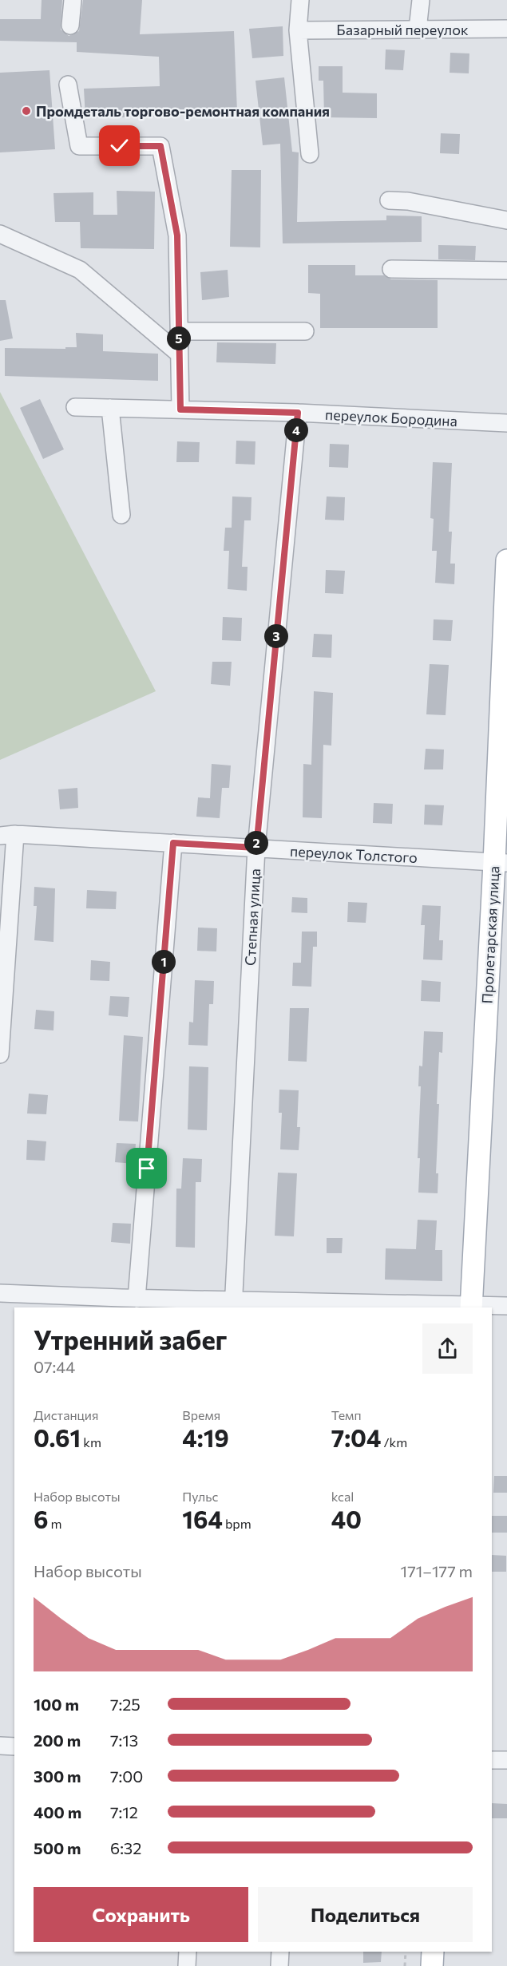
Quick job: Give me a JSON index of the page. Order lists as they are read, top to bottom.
{
  "streets": {
    "main road": ["Пролетарская улица"],
    "street": [
      "Базарный переулок",
      "переулок Бородина",
      "переулок Толстого",
      "Степная улица"
    ]
  },
  "crossings": [
    ["переулок Бородина", "Степная улица"],
    ["переулок Толстого", "Степная улица"],
    ["переулок Толстого", "Пролетарская улица"]
  ],
  "places": ["Промдеталь торгово-ремонтная компания"],
  "page": {
    "pins": [
      "5",
      "4",
      "3",
      "2",
      "1"
    ],
    "heading": ["Утренний забег", "07:44"],
    "stats": [
      ["Дистанция", "0.61 km"],
      ["Время", "4:19"],
      ["Темп", "7:04 /km"],
      ["Набор высоты", "6 m"],
      ["Пульс", "164 bpm"],
      ["kcal", "40"]
    ],
    "chart": ["Набор высоты", "171–177 m"],
    "list": [
      {
        "name": "100 m",
        "note": "7:25"
      },
      {
        "name": "200 m",
        "note": "7:13"
      },
      {
        "name": "300 m",
        "note": "7:00"
      },
      {
        "name": "400 m",
        "note": "7:12"
      },
      {
        "name": "500 m",
        "note": "6:32"
      }
    ],
    "buttons": ["Сохранить", "Поделиться"]
  }
}
